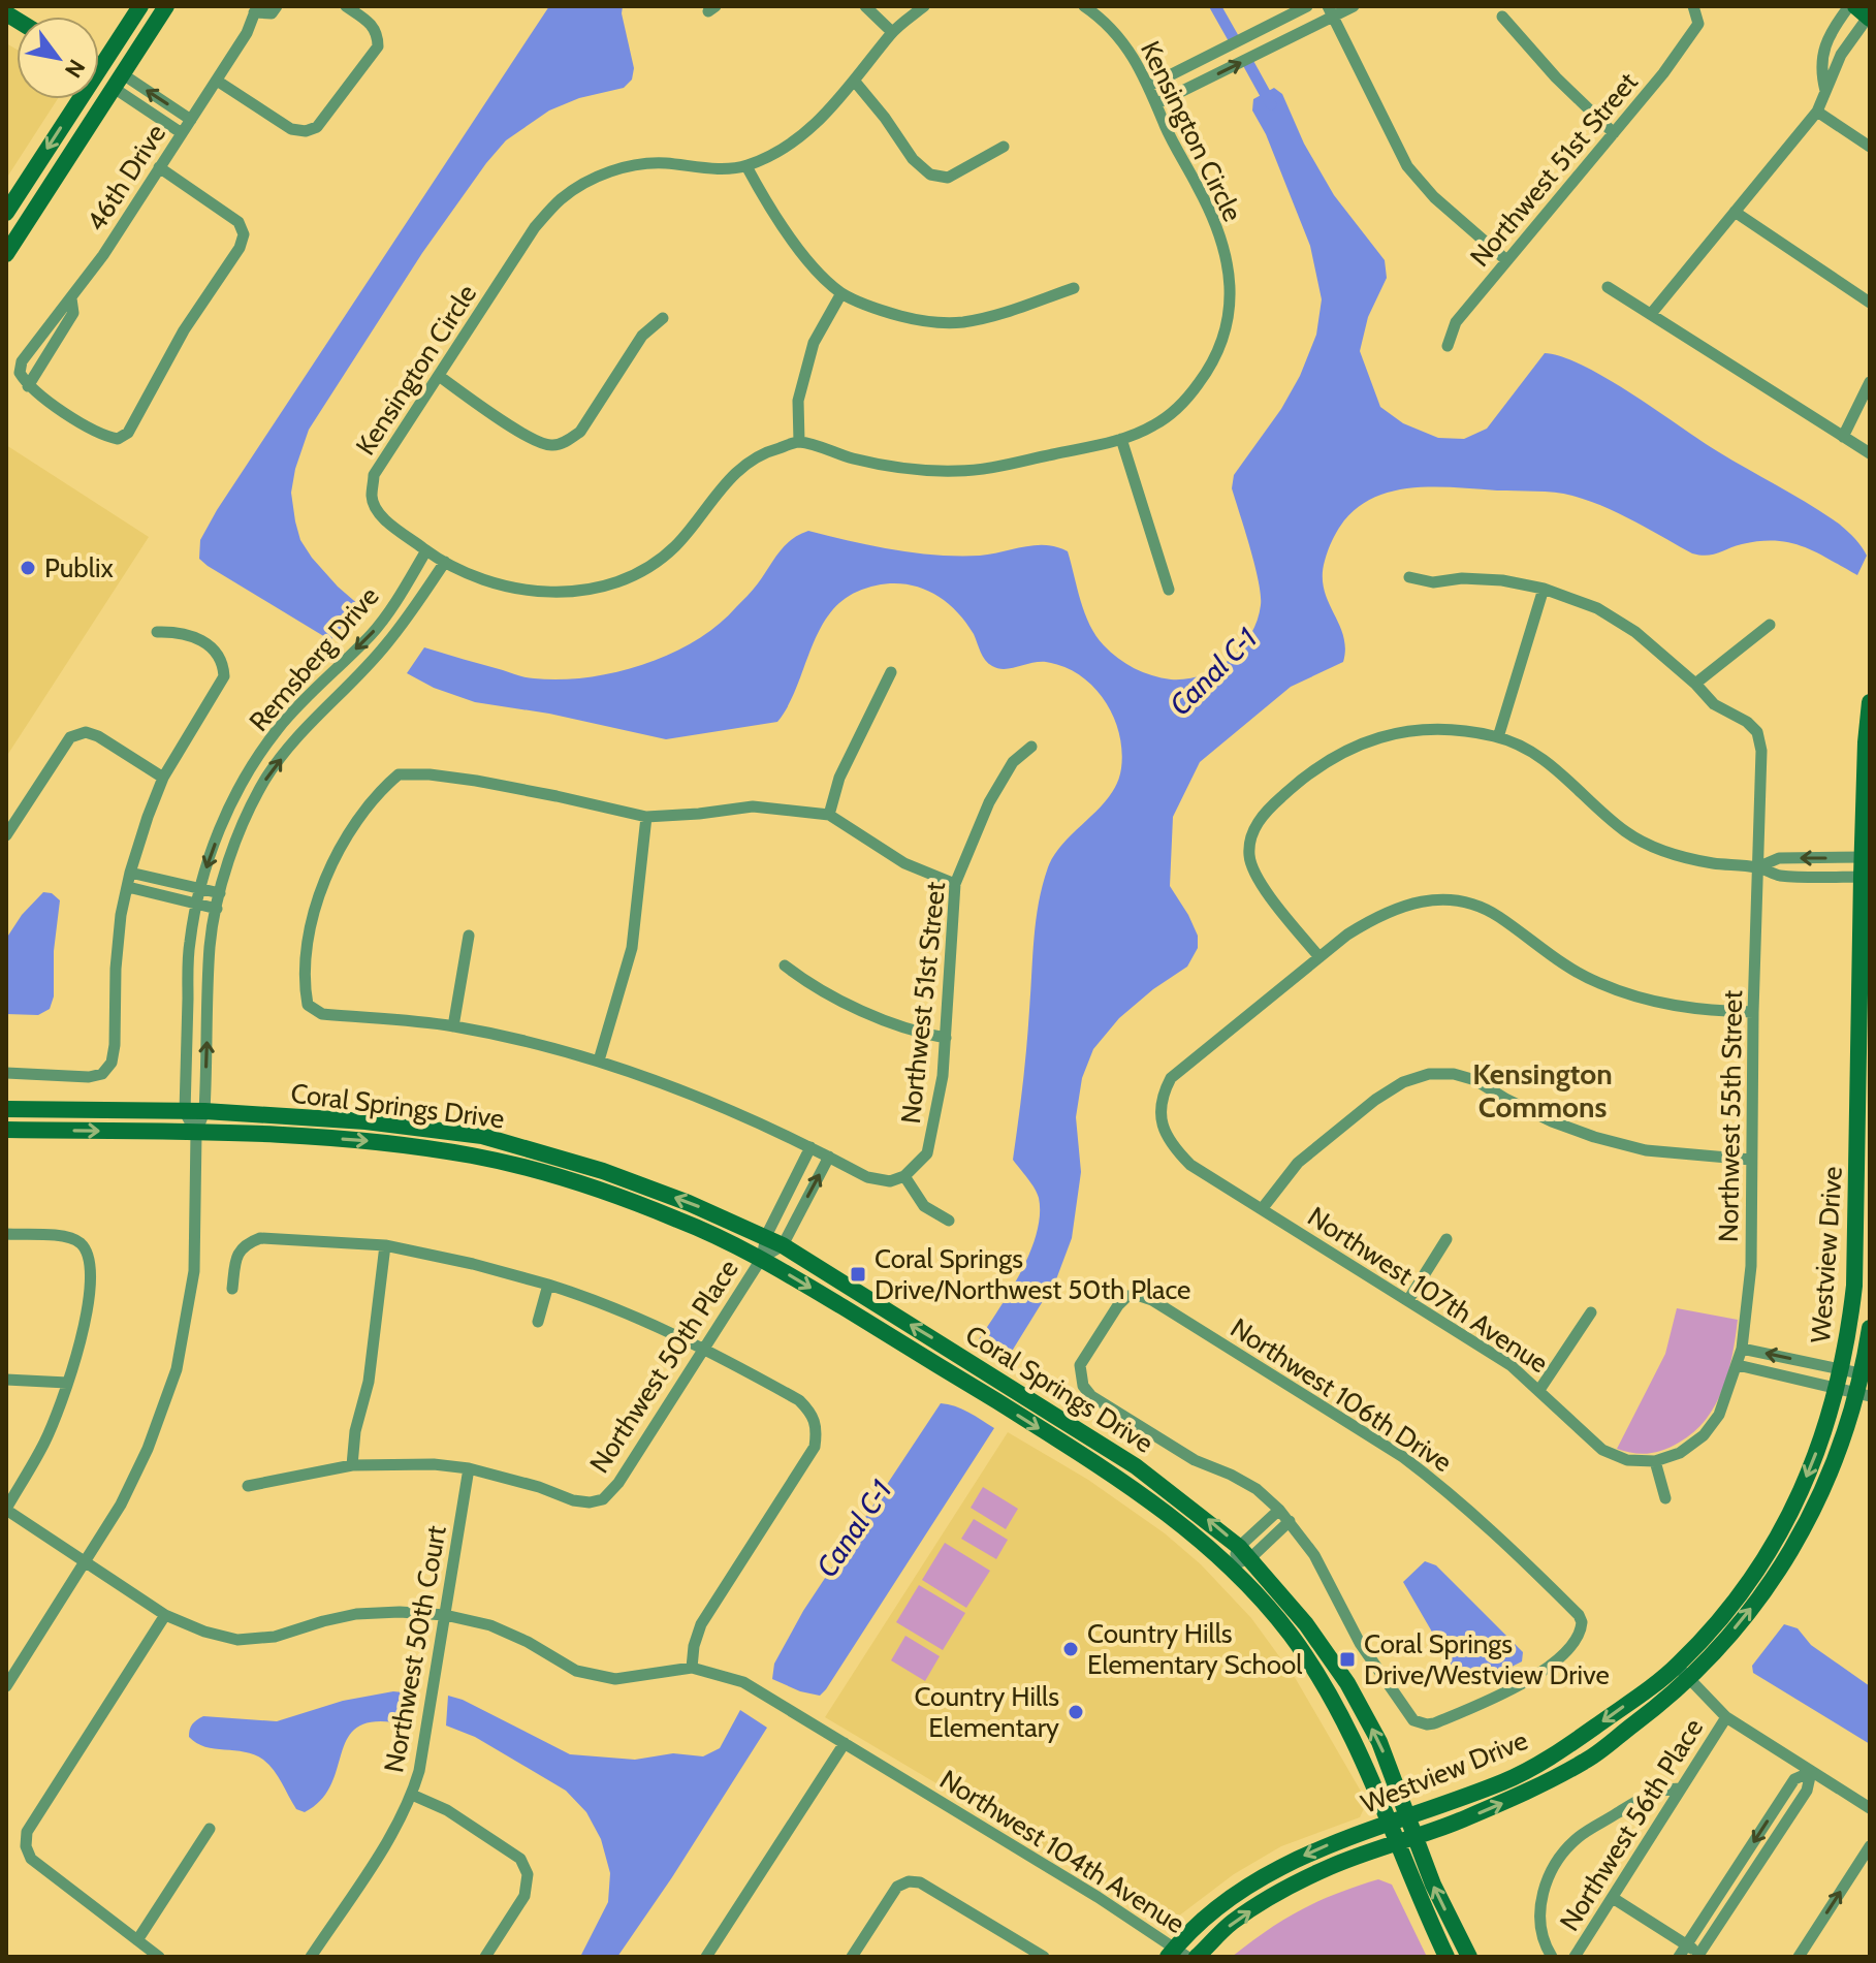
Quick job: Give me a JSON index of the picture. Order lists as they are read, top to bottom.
{
  "streets": {
    "main road": ["Coral Springs Drive", "Westview Drive"],
    "street": [
      "Kensington Circle",
      "Northwest 51st Street",
      "46th Drive",
      "Remsberg Drive",
      "Northwest 55th Street",
      "Northwest 107th Avenue",
      "Northwest 50th Place",
      "Northwest 106th Drive",
      "Northwest 50th Court",
      "Northwest 56th Place",
      "Northwest 104th Avenue"
    ]
  },
  "crossings": [
    ["Kensington Circle", "Remsberg Drive"],
    ["Remsberg Drive", "Coral Springs Drive"],
    ["Remsberg Drive", "Northwest 104th Avenue"],
    ["Coral Springs Drive", "Westview Drive"],
    ["Coral Springs Drive", "Northwest 50th Place"],
    ["Northwest 55th Street", "Northwest 107th Avenue"],
    ["Westview Drive", "Northwest 104th Avenue"],
    ["Northwest 50th Place", "Northwest 50th Court"],
    ["Northwest 50th Court", "Northwest 104th Avenue"]
  ],
  "districts": ["Kensington Commons"],
  "water": ["Canal C-1"],
  "places": {
    "other": ["Publix", "Country Hills Elementary School", "Country Hills Elementary"],
    "transit": ["Coral Springs Drive/Northwest 50th Place", "Coral Springs Drive/Westview Drive"]
  },
  "north": "bottom right"
}
